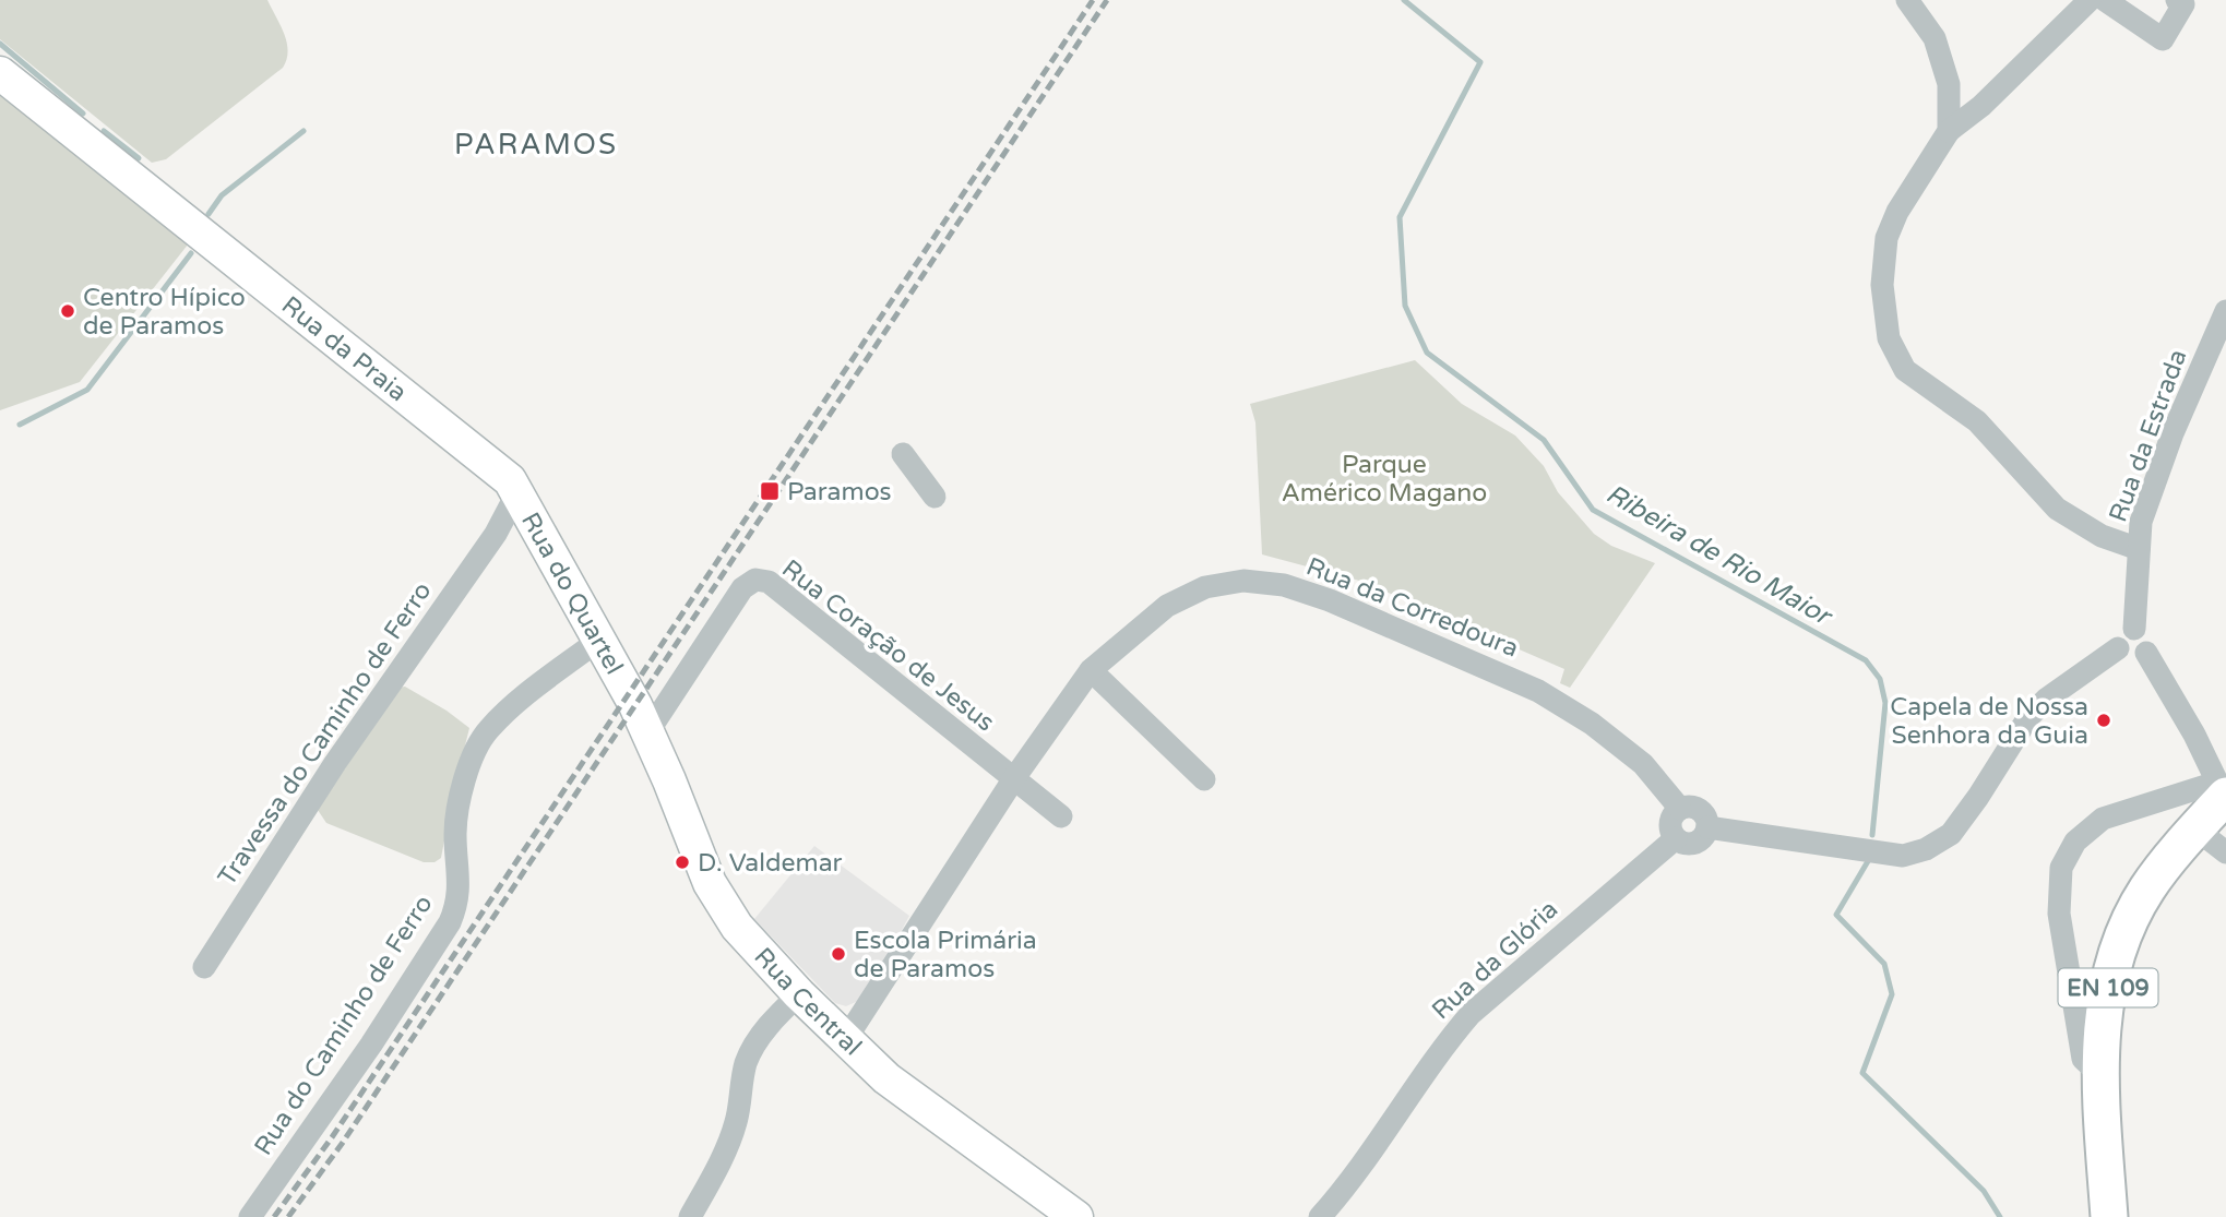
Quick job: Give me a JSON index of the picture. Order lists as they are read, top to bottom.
{
  "streets": {
    "main road": ["EN 109"],
    "street": [
      "Rua da Praia",
      "Rua da Estrada",
      "Rua do Quartel",
      "Rua da Corredoura",
      "Rua Coração de Jesus",
      "Travessa do Caminho de Ferro",
      "Rua da Glória",
      "Rua Central",
      "Rua do Caminho de Ferro"
    ]
  },
  "crossings": [
    ["Rua da Praia", "Rua do Quartel"],
    ["Rua da Praia", "Travessa do Caminho de Ferro"],
    ["Rua do Quartel", "Rua Coração de Jesus"],
    ["Rua do Quartel", "Travessa do Caminho de Ferro"],
    ["Rua do Quartel", "Rua Central"],
    ["Rua do Quartel", "Rua do Caminho de Ferro"],
    ["Rua da Corredoura", "Rua Coração de Jesus"],
    ["Rua da Corredoura", "Rua da Glória"],
    ["Rua da Corredoura", "Rua Central"],
    ["Rua Coração de Jesus", "Rua Central"]
  ],
  "districts": ["PARAMOS"],
  "water": ["Ribeira de Rio Maior"],
  "parks": ["Parque Américo Magano"],
  "places": {
    "other": [
      "Centro Hípico de Paramos",
      "Capela de Nossa Senhora da Guia",
      "D. Valdemar",
      "Escola Primária de Paramos"
    ],
    "transit": ["Paramos"]
  }
}
